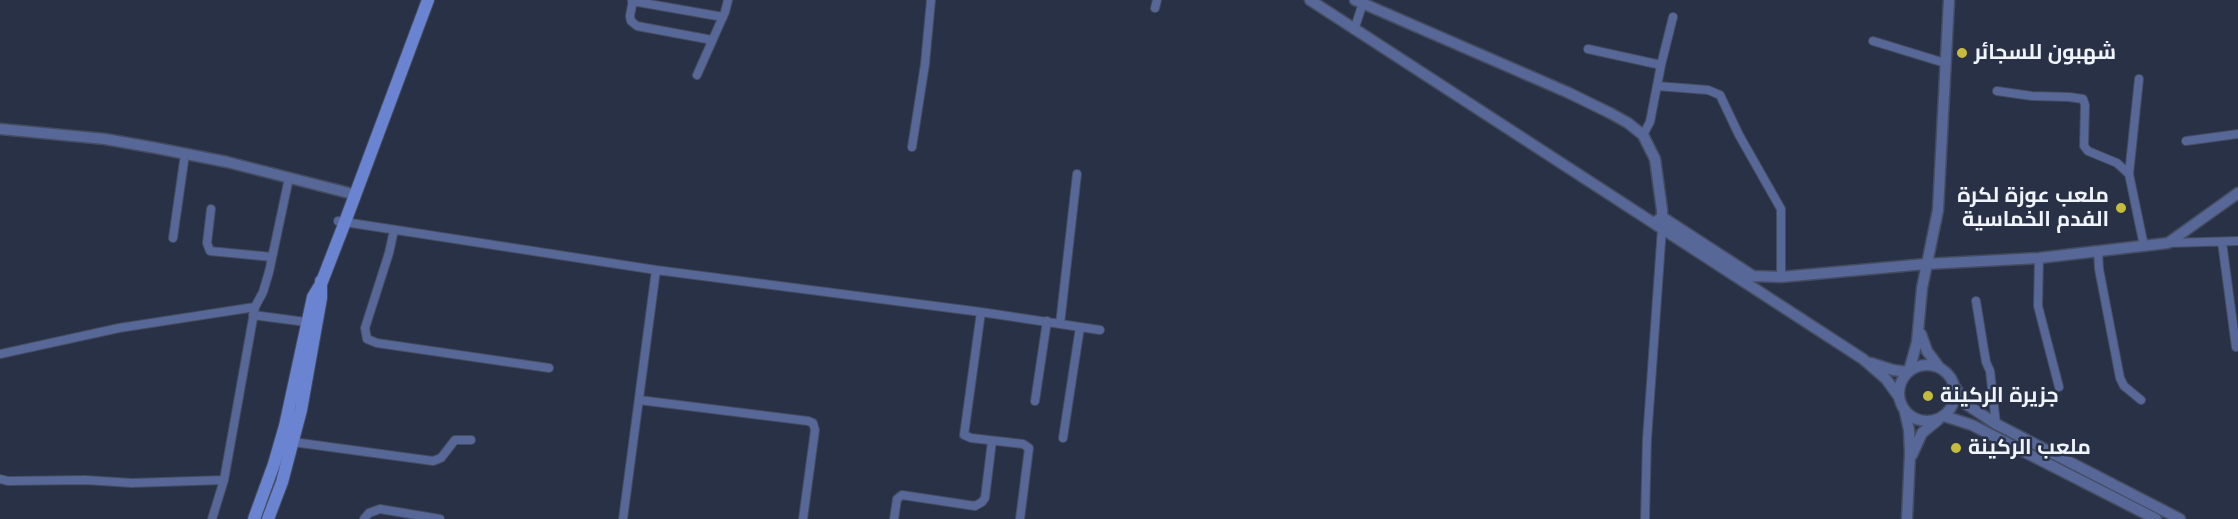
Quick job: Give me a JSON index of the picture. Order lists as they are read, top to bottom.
{
  "places": [
    "شهبون للسجائر",
    "ملعب عوزة لكرة الفدم الخماسية",
    "جزيرة الركينة",
    "ملعب الركينة"
  ]
}
